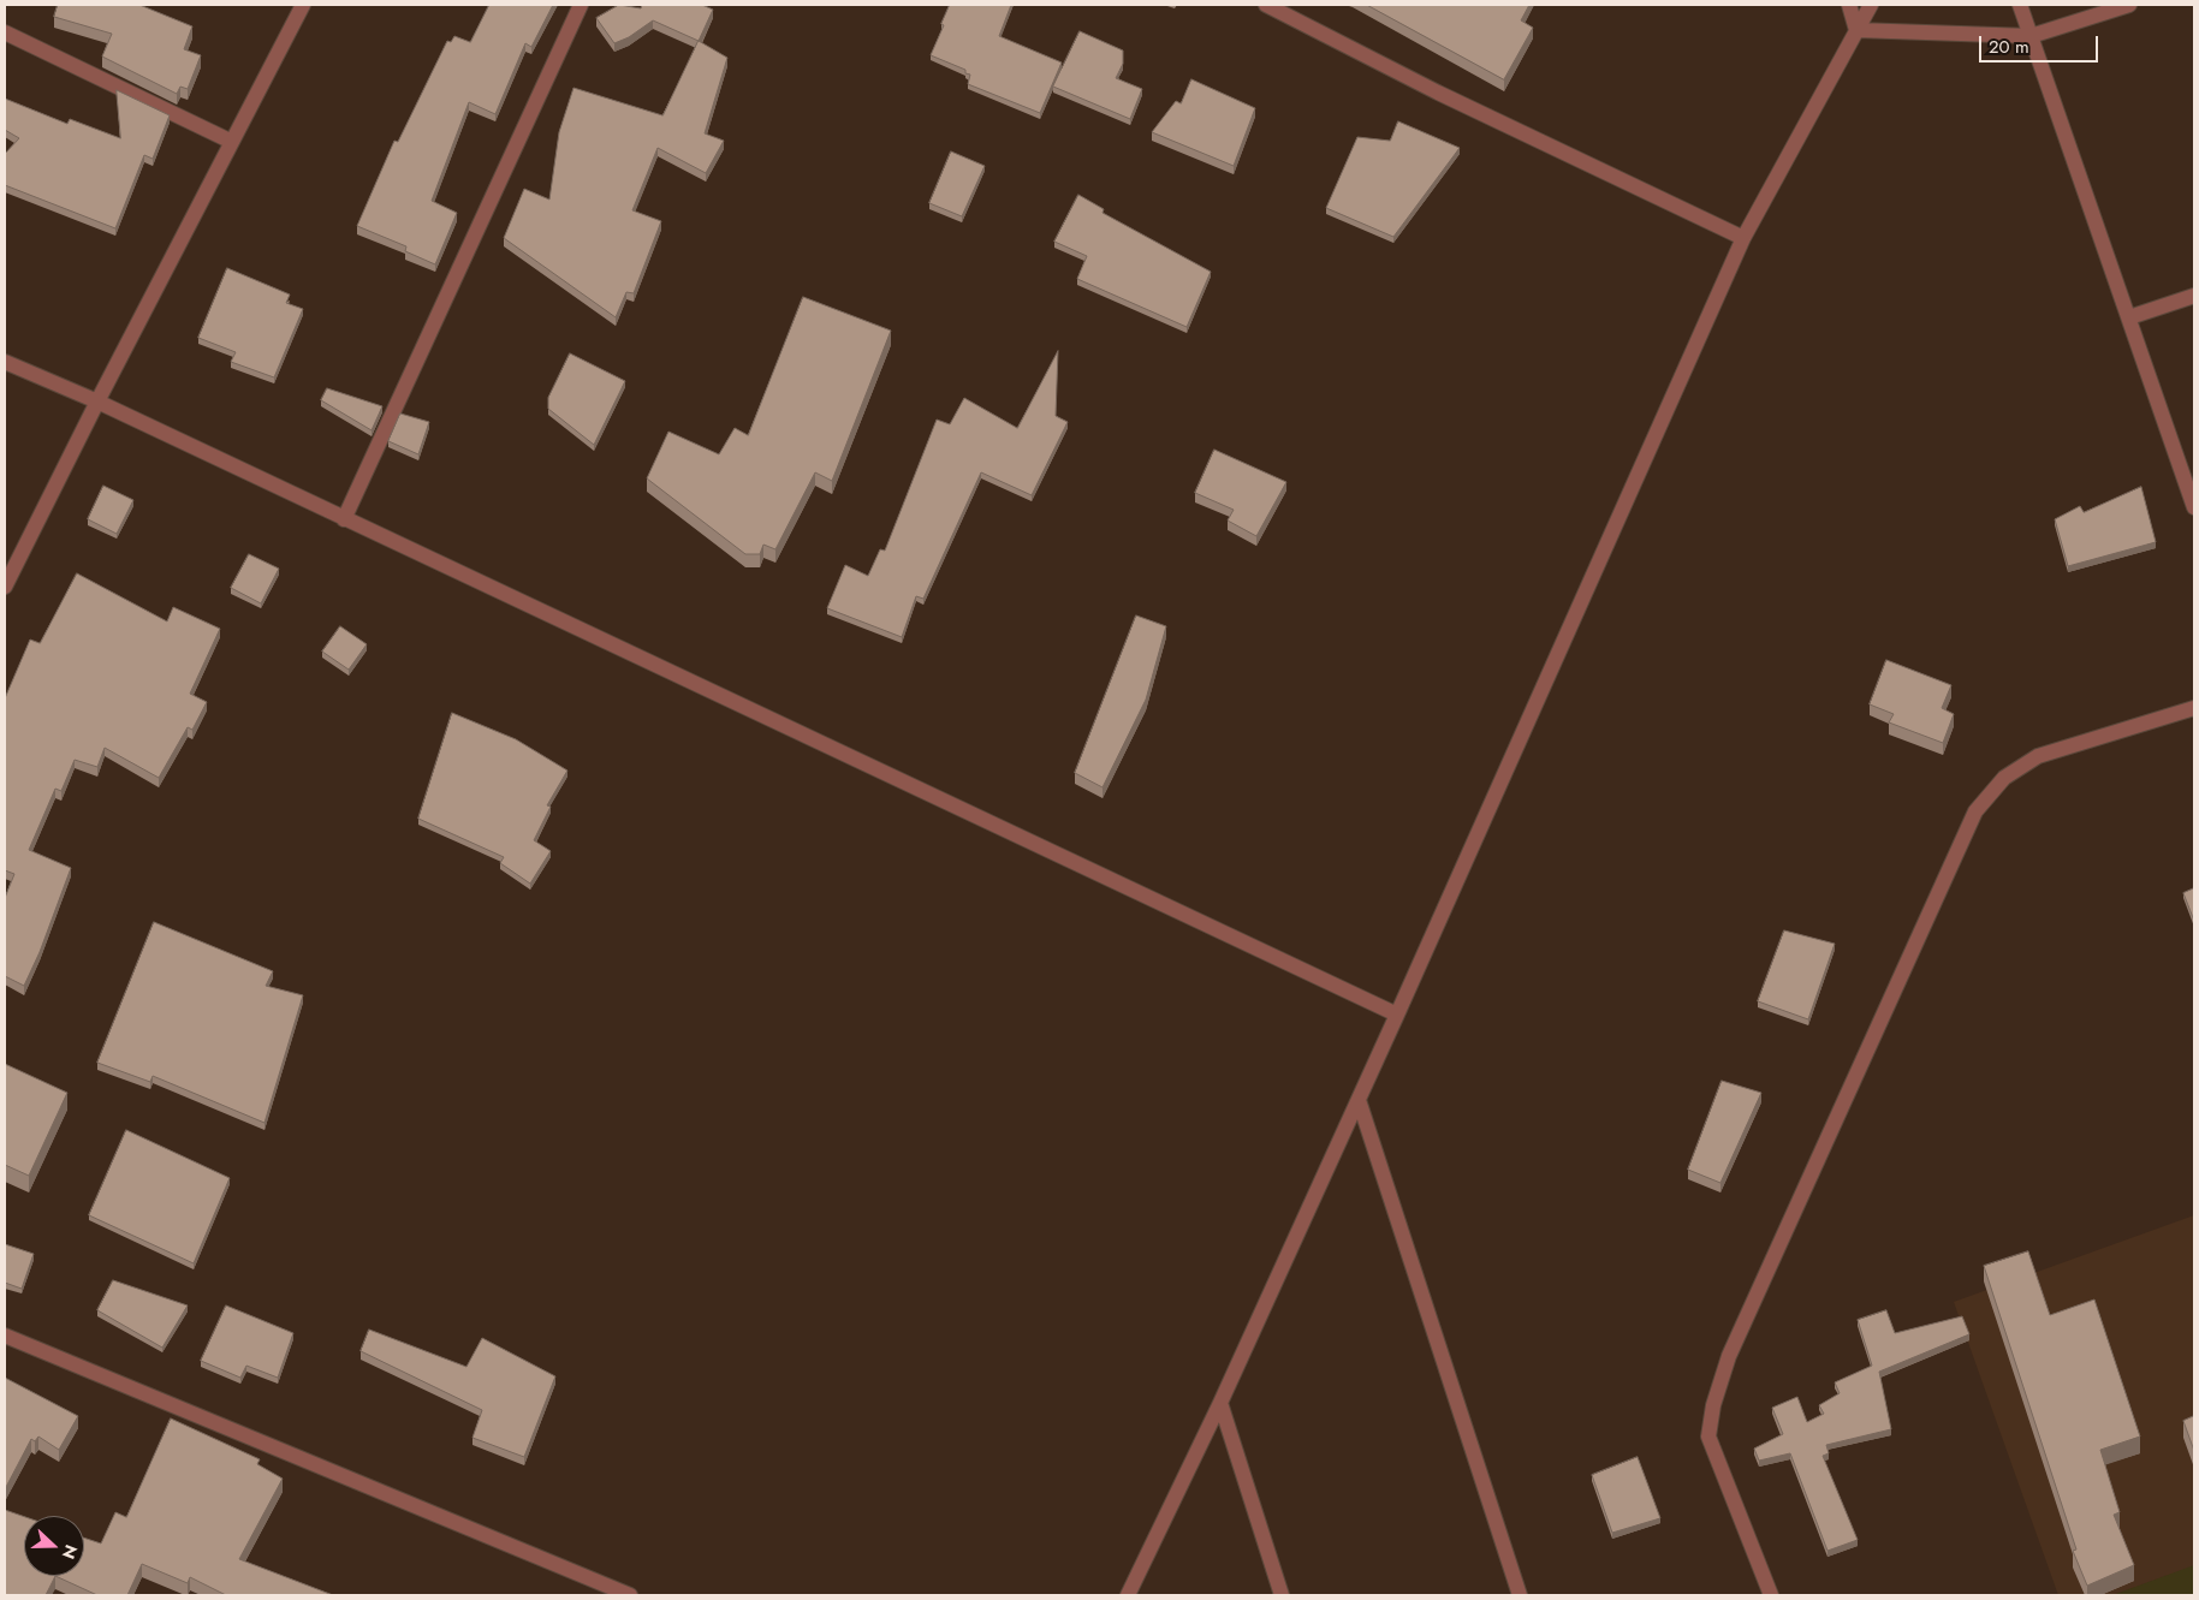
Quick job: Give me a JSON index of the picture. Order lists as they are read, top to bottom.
{
  "scale_bar": "20 m",
  "north": "right"
}
